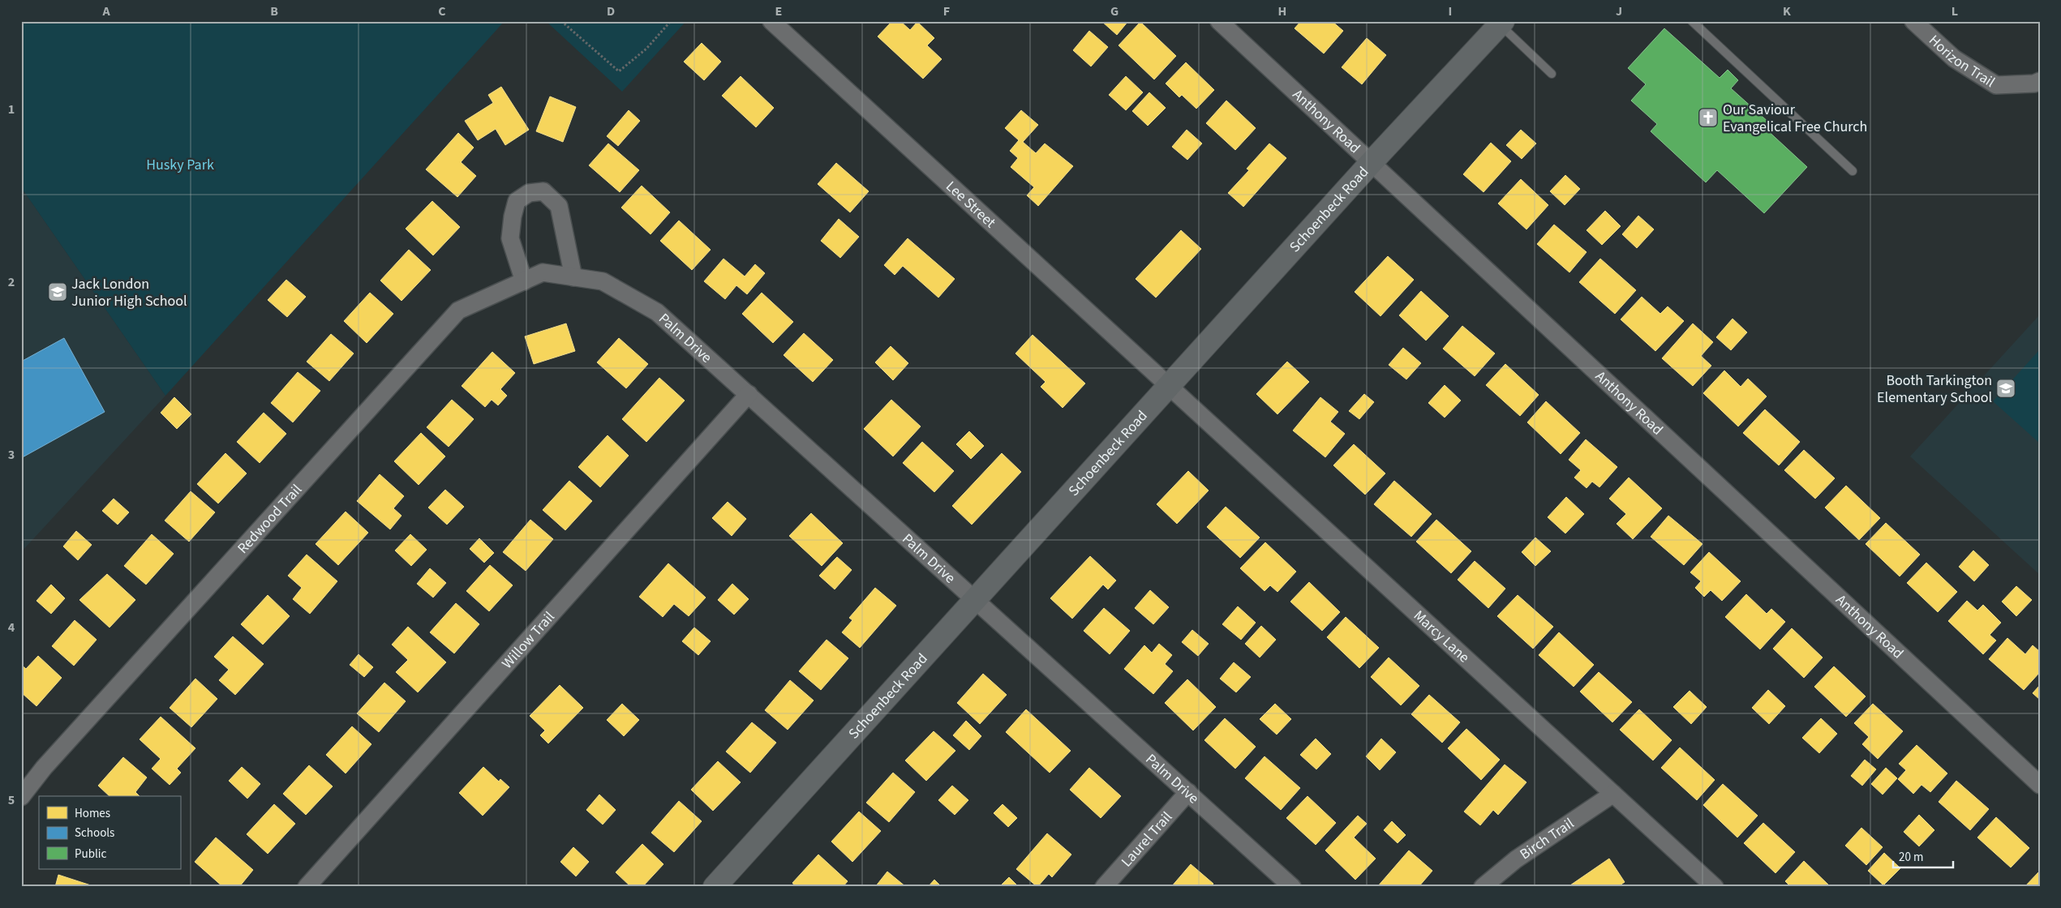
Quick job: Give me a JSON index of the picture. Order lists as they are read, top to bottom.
{
  "streets": {
    "main road": ["Schoenbeck Road"],
    "street": [
      "Horizon Trail",
      "Anthony Road",
      "Lee Street",
      "Palm Drive",
      "Redwood Trail",
      "Marcy Lane",
      "Willow Trail",
      "Laurel Trail",
      "Birch Trail"
    ]
  },
  "crossings": [
    ["Anthony Road", "Schoenbeck Road"],
    ["Lee Street", "Schoenbeck Road"],
    ["Lee Street", "Marcy Lane"],
    ["Schoenbeck Road", "Palm Drive"],
    ["Schoenbeck Road", "Marcy Lane"],
    ["Palm Drive", "Redwood Trail"],
    ["Palm Drive", "Willow Trail"],
    ["Palm Drive", "Laurel Trail"],
    ["Marcy Lane", "Birch Trail"]
  ],
  "parks": ["Husky Park"],
  "places": {
    "church": ["Our Saviour Evangelical Free Church"],
    "school or university": ["Jack London Junior High School", "Booth Tarkington Elementary School"]
  },
  "legend": ["Homes", "Schools", "Public"],
  "scale_bar": "20 m",
  "grid": {
    "columns": [
      "A",
      "B",
      "C",
      "D",
      "E",
      "F",
      "G",
      "H",
      "I",
      "J",
      "K",
      "L"
    ],
    "rows": [
      "1",
      "2",
      "3",
      "4",
      "5"
    ]
  }
}
